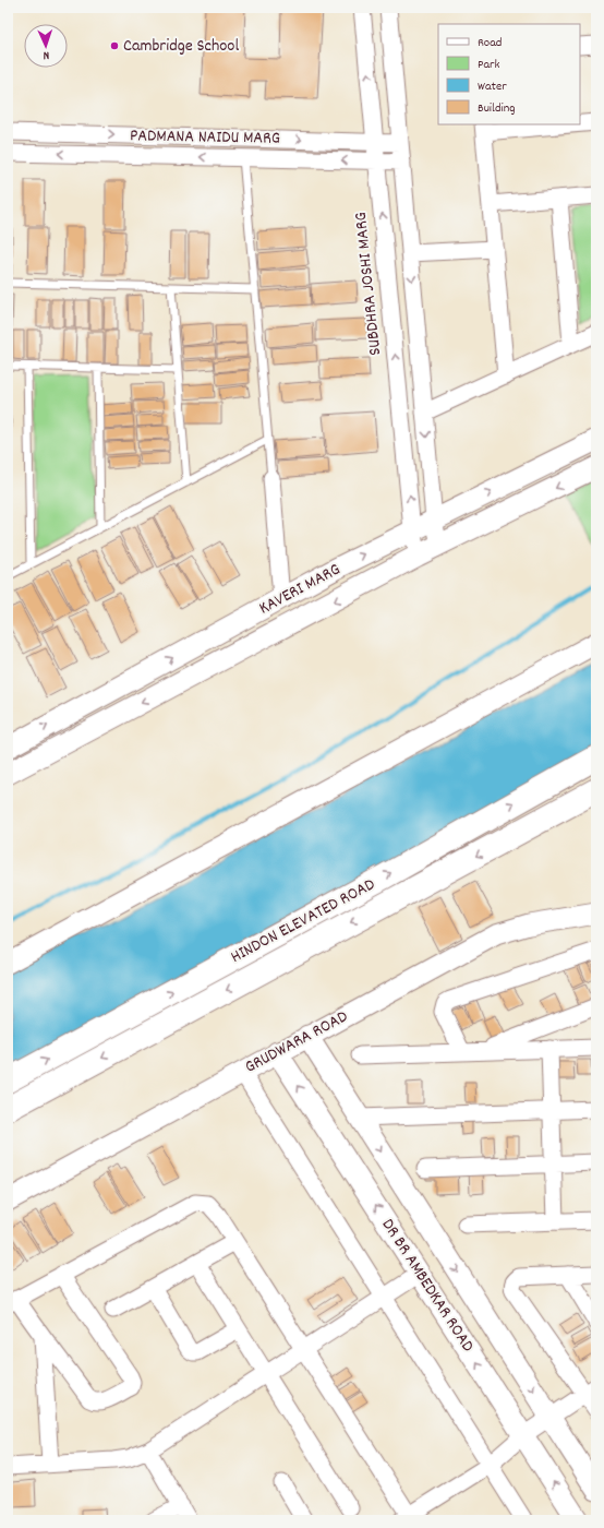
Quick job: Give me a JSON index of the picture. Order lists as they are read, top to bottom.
{
  "streets": {
    "highway": ["HINDON ELEVATED ROAD"],
    "street": [
      "PADMANA NAIDU MARG",
      "SUBDHRA JOSHI MARG",
      "KAVERI MARG",
      "GRUDWARA ROAD",
      "DR BR AMBEDKAR ROAD"
    ]
  },
  "crossings": [
    ["PADMANA NAIDU MARG", "SUBDHRA JOSHI MARG"],
    ["SUBDHRA JOSHI MARG", "KAVERI MARG"],
    ["GRUDWARA ROAD", "DR BR AMBEDKAR ROAD"]
  ],
  "places": ["Cambridge School"],
  "legend": [
    "Road",
    "Park",
    "Water",
    "Building"
  ],
  "north": "bottom"
}
